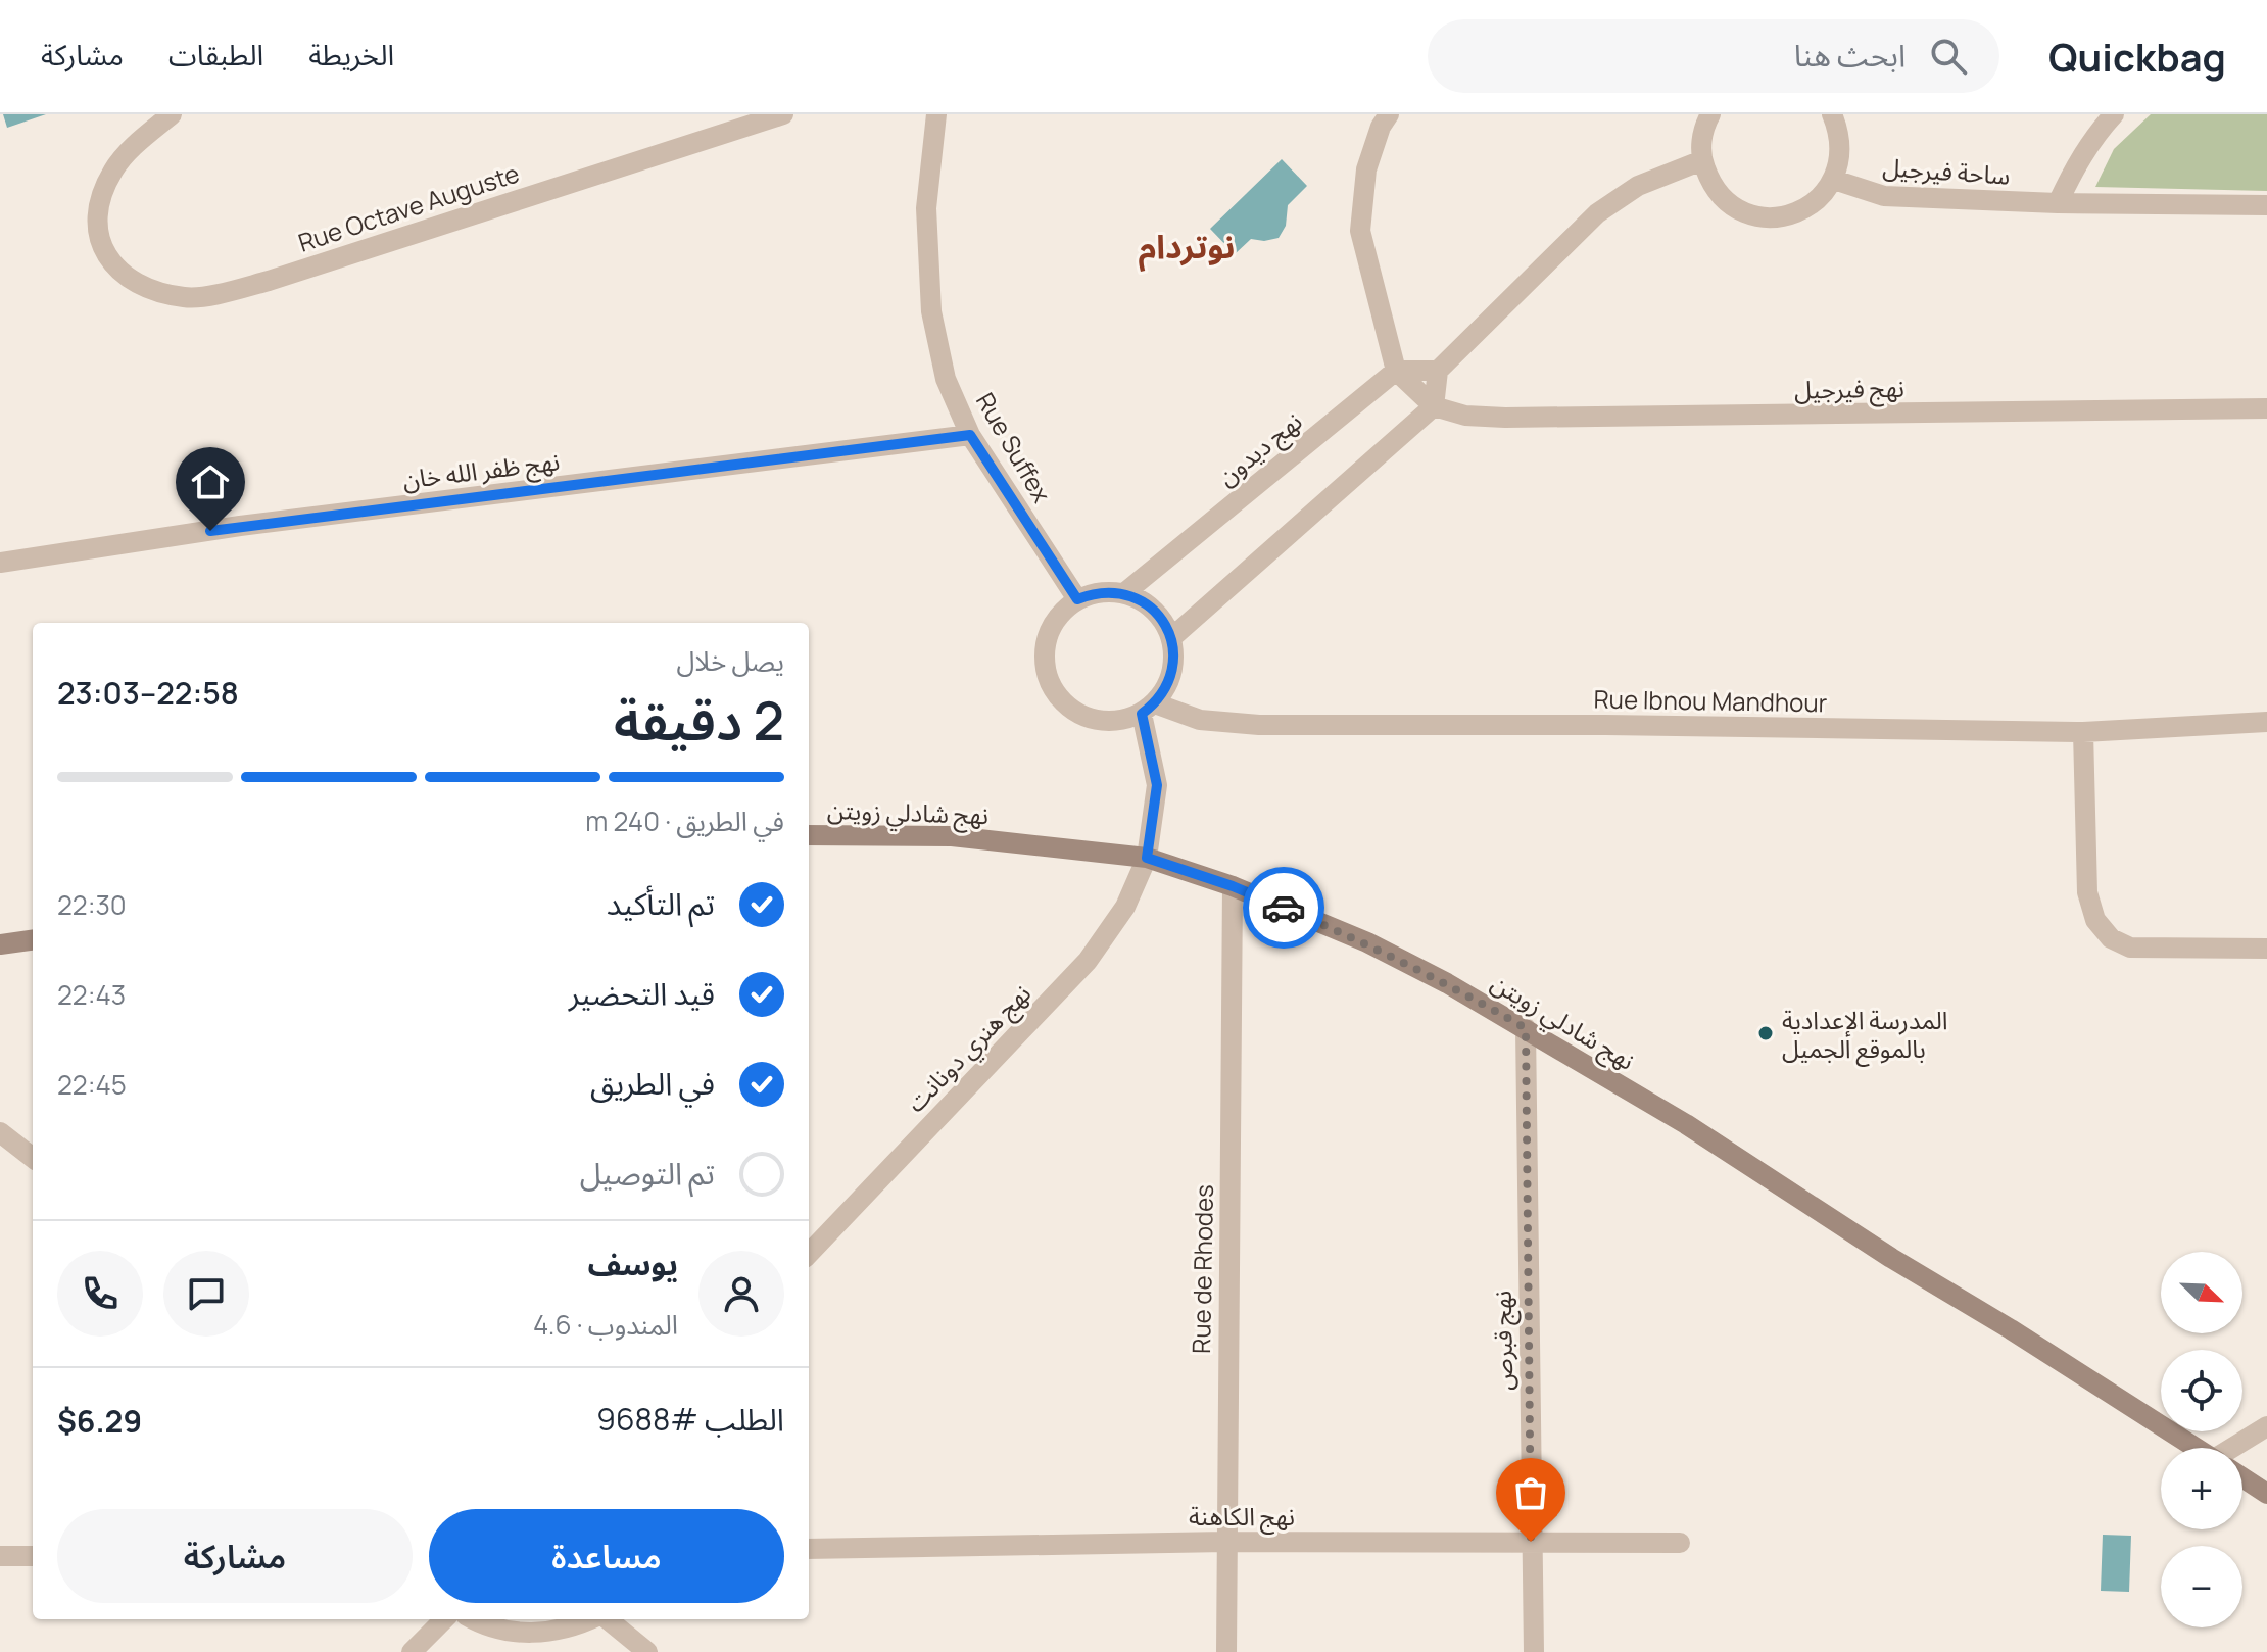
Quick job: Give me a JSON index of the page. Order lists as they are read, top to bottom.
{
  "streets": {
    "street": [
      "ساحة فيرجيل",
      "Rue Octave Auguste",
      "نهج فيرجيل",
      "Rue Suffex",
      "نهج ديدون",
      "نهج ظفر الله خان",
      "Rue Ibnou Mandhour",
      "نهج شادلي زويتن",
      "نهج هنري دونانت",
      "Rue de Rhodes",
      "نهج قبرص",
      "نهج الكاهنة"
    ]
  },
  "crossings": [
    ["Rue Suffex", "نهج ديدون"],
    ["Rue Suffex", "نهج ظفر الله خان"],
    ["Rue Suffex", "Rue Ibnou Mandhour"],
    ["Rue Suffex", "نهج هنري دونانت"],
    ["نهج ديدون", "Rue Ibnou Mandhour"],
    ["نهج ديدون", "نهج هنري دونانت"],
    ["Rue Ibnou Mandhour", "نهج هنري دونانت"],
    ["نهج شادلي زويتن", "نهج هنري دونانت"],
    ["نهج شادلي زويتن", "Rue de Rhodes"],
    ["نهج شادلي زويتن", "نهج قبرص"],
    ["Rue de Rhodes", "نهج الكاهنة"],
    ["نهج قبرص", "نهج الكاهنة"]
  ],
  "districts": ["نوتردام"],
  "places": ["المدرسة الإعدادية بالموقع الجميل"],
  "north": "bottom right",
  "page": {
    "header": "Quickbag",
    "search": "ابحث هنا",
    "nav": ["الخريطة", "الطبقات", "مشاركة"],
    "heading": ["2 دقيقة", "يصل خلال", "22:58–23:03"],
    "panel": [
      "يوسف",
      "المندوب · 4.6",
      "الطلب #9688",
      "$6.29"
    ],
    "bar": "في الطريق · 240 m",
    "list": [
      ["تم التأكيد", "22:30"],
      ["قيد التحضير", "22:43"],
      ["في الطريق", "22:45"],
      "تم التوصيل"
    ],
    "map_buttons": ["+", "−"],
    "buttons": ["مساعدة", "مشاركة"]
  }
}
